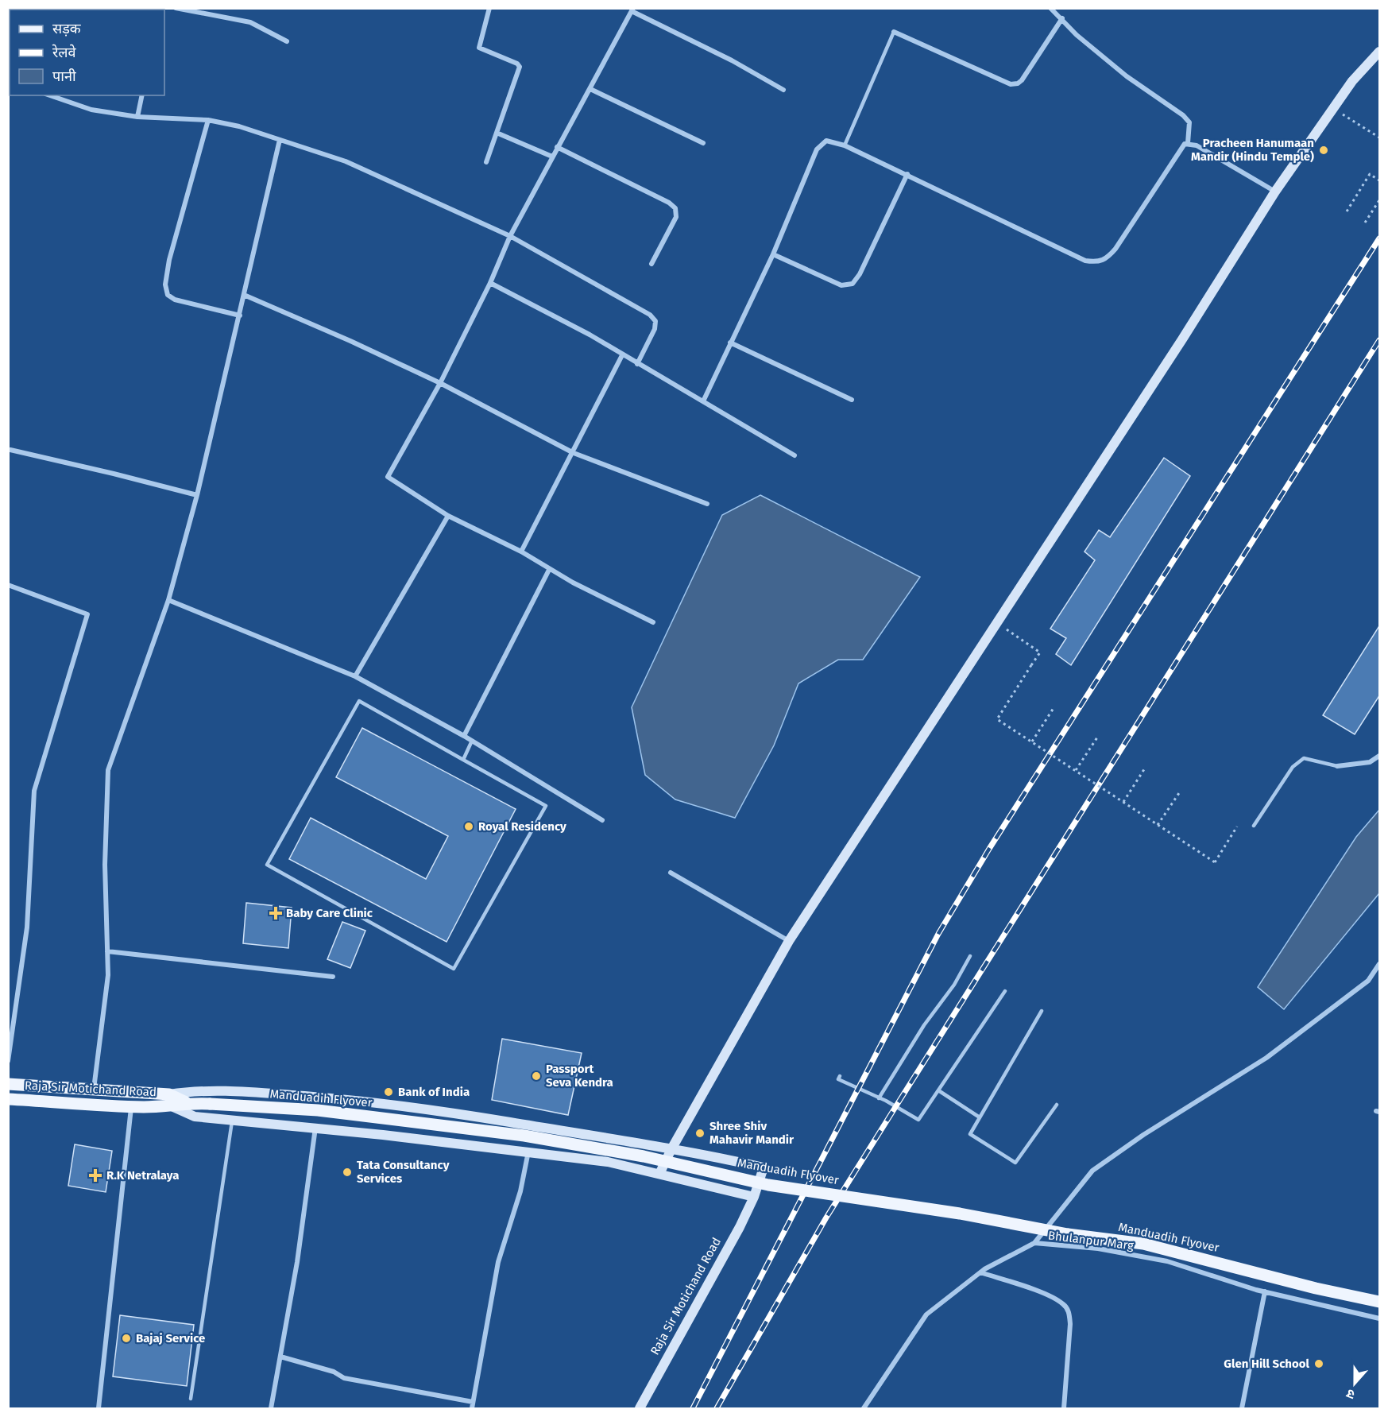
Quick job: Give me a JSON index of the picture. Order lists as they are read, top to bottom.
{
  "streets": {
    "main road": ["Raja Sir Motichand Road", "Manduadih Flyover"],
    "street": ["Bhulanpur Marg"]
  },
  "crossings": [
    ["Raja Sir Motichand Road", "Manduadih Flyover"]
  ],
  "places": {
    "other": [
      "Pracheen Hanumaan Mandir (Hindu Temple)",
      "Royal Residency",
      "Passport Seva Kendra",
      "Bank of India",
      "Shree Shiv Mahavir Mandir",
      "Tata Consultancy Services",
      "Bajaj Service",
      "Glen Hill School"
    ],
    "health": ["Baby Care Clinic", "R.K Netralaya"]
  },
  "legend": ["सड़क", "रेलवे", "पानी"],
  "north": "bottom"
}
